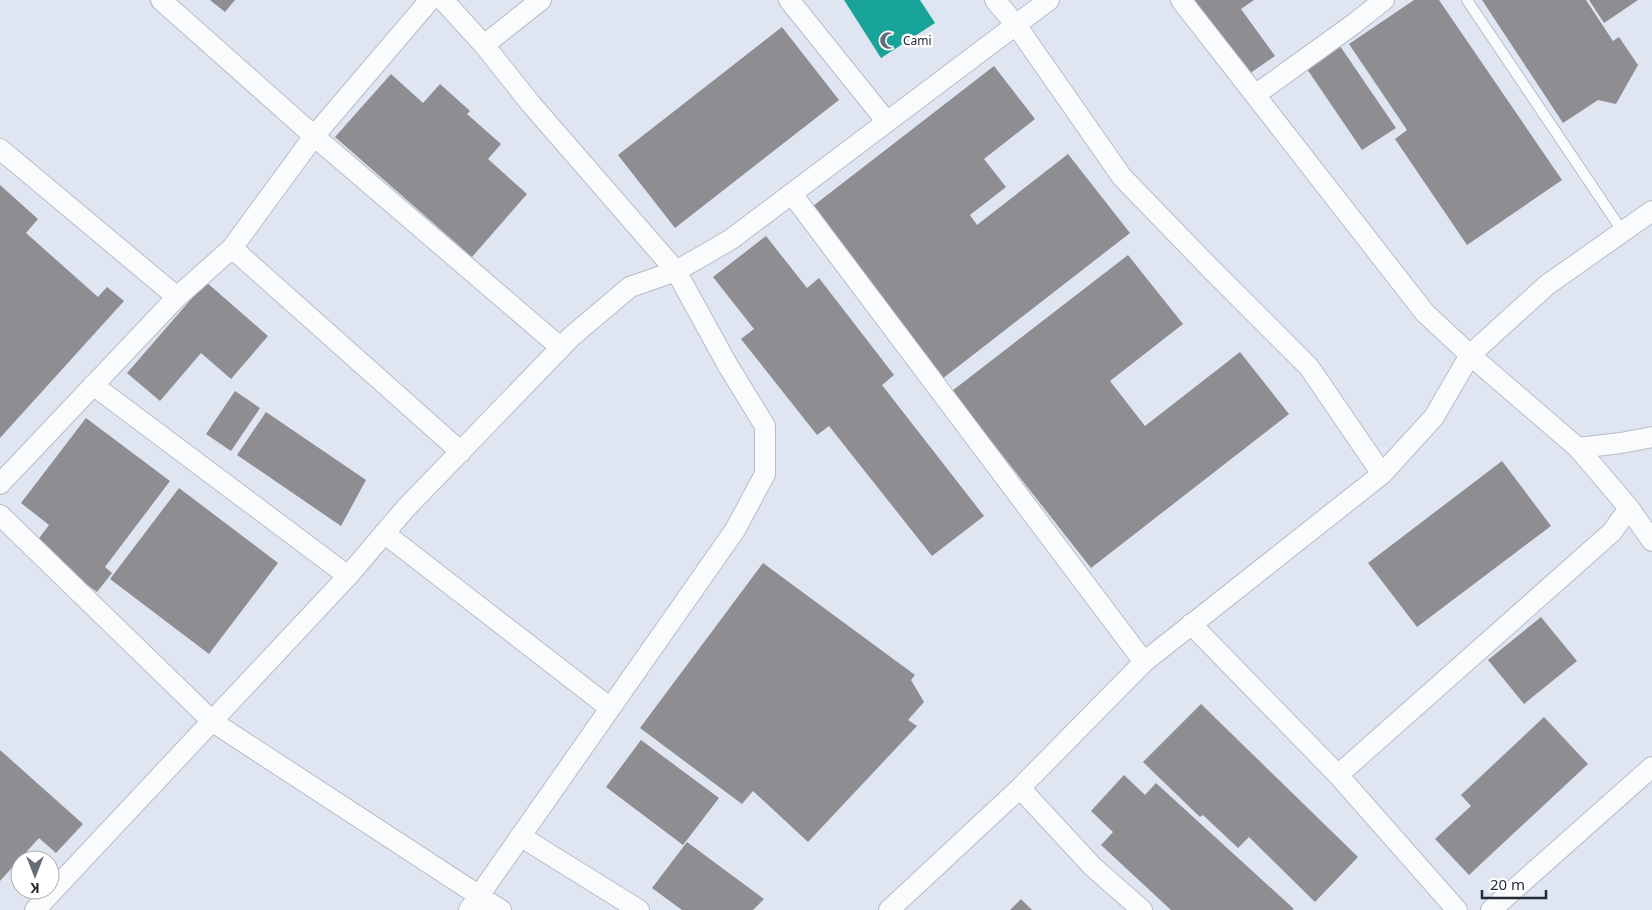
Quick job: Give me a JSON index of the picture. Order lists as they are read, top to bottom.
{
  "places": {
    "mosque": ["Cami"]
  },
  "scale_bar": "20 m",
  "north": "bottom"
}
